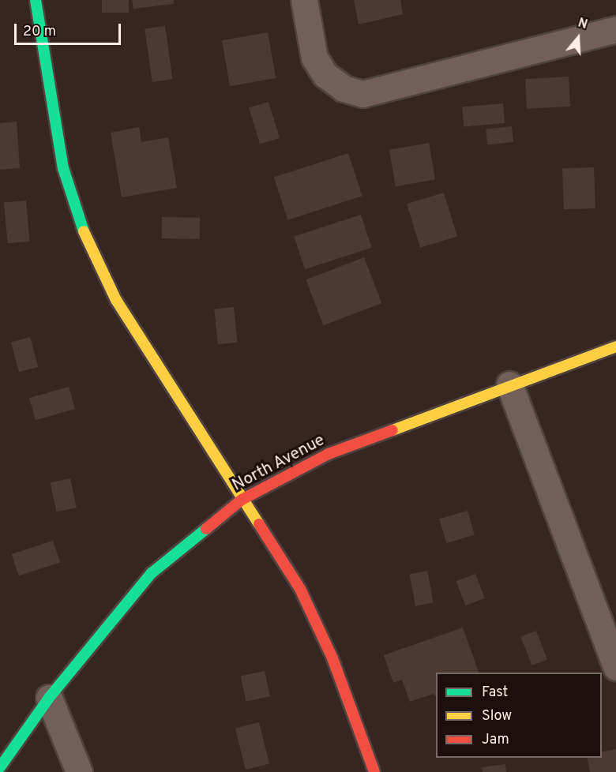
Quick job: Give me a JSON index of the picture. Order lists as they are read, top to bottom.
{
  "streets": {
    "street": ["North Avenue"]
  },
  "legend": ["Fast", "Slow", "Jam"],
  "scale_bar": "20 m",
  "north": "top"
}
